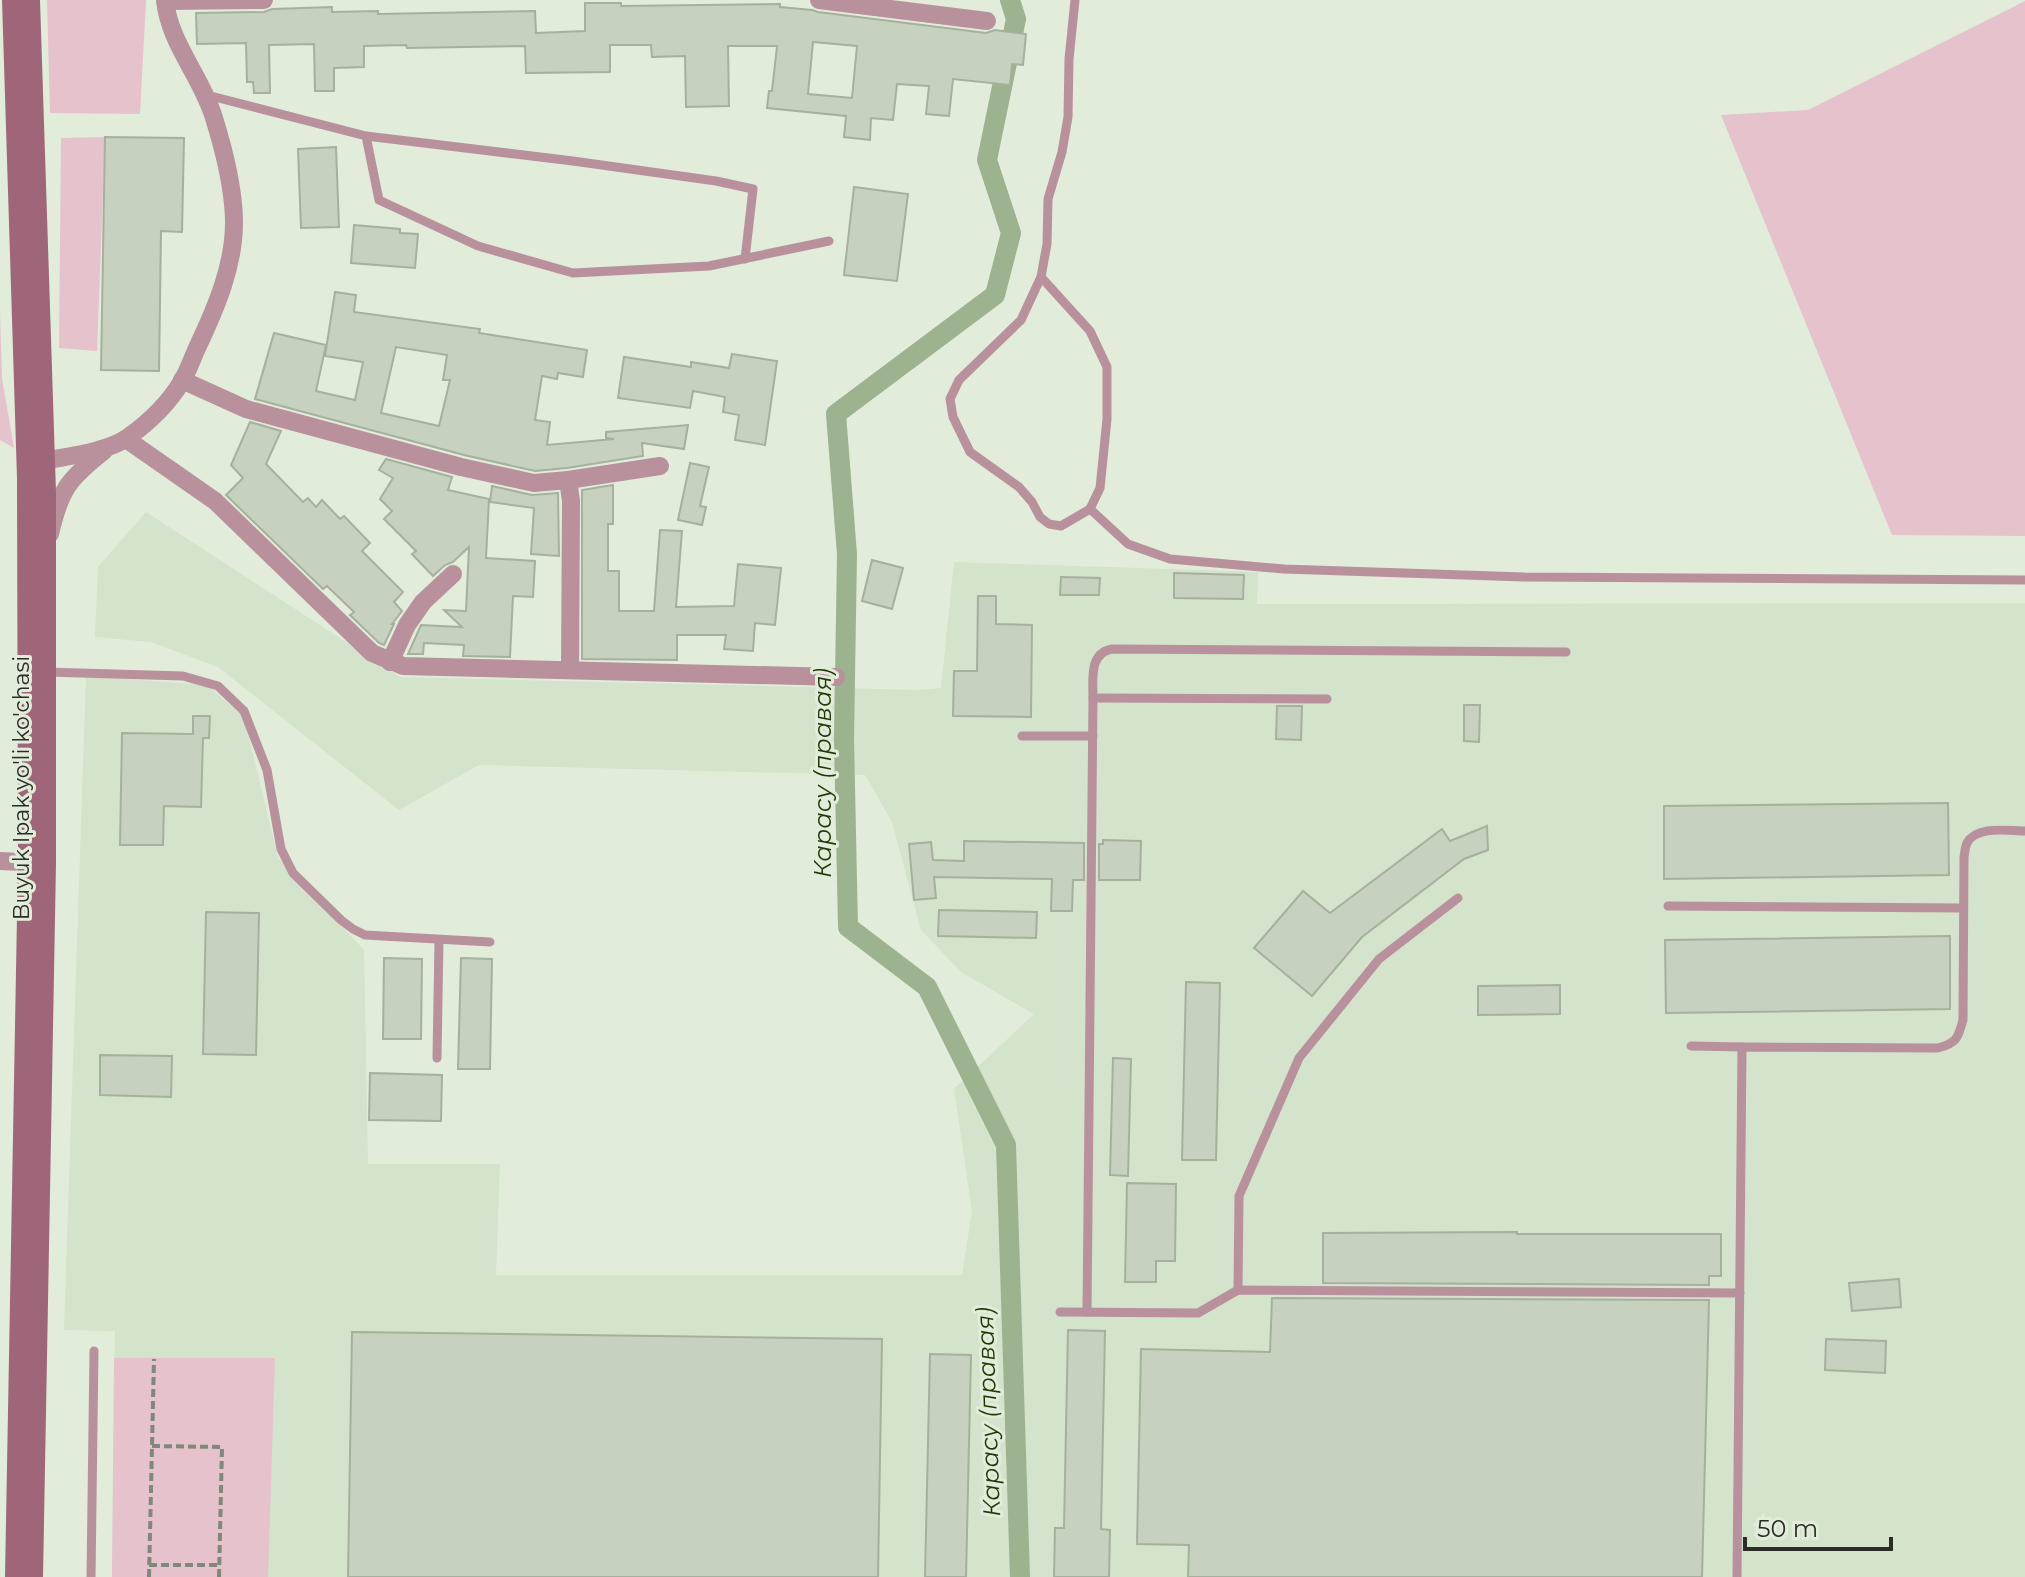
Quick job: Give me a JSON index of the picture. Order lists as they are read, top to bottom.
{
  "streets": {
    "street": ["Buyuk Ipak yo'li ko'chasi"]
  },
  "water": ["Карасу (правая)"],
  "scale_bar": "50 m"
}
